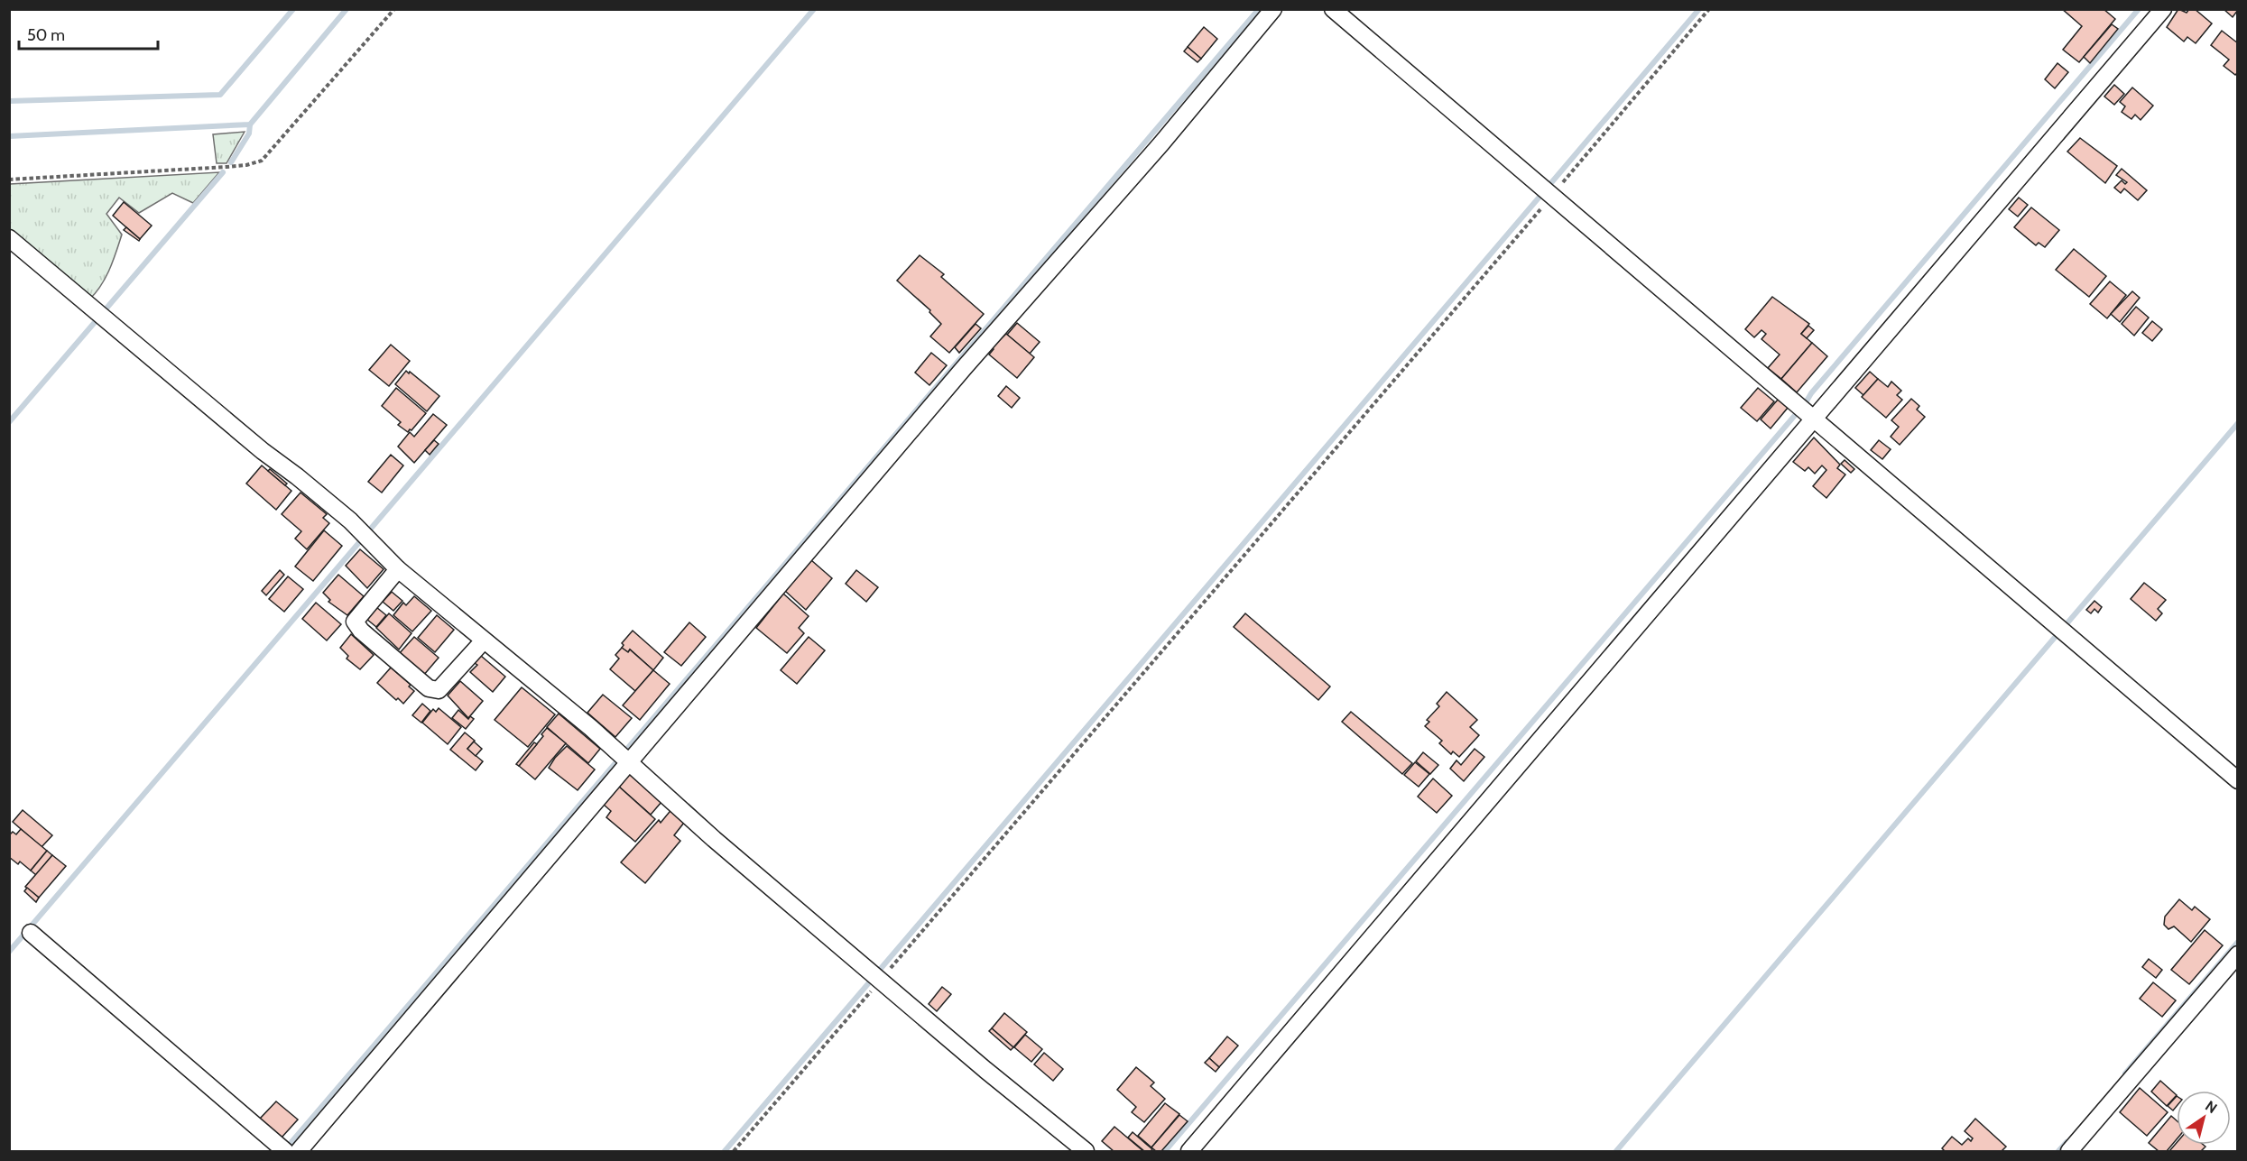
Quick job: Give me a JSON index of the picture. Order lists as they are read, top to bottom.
{
  "scale_bar": "50 m",
  "north": "top right"
}
